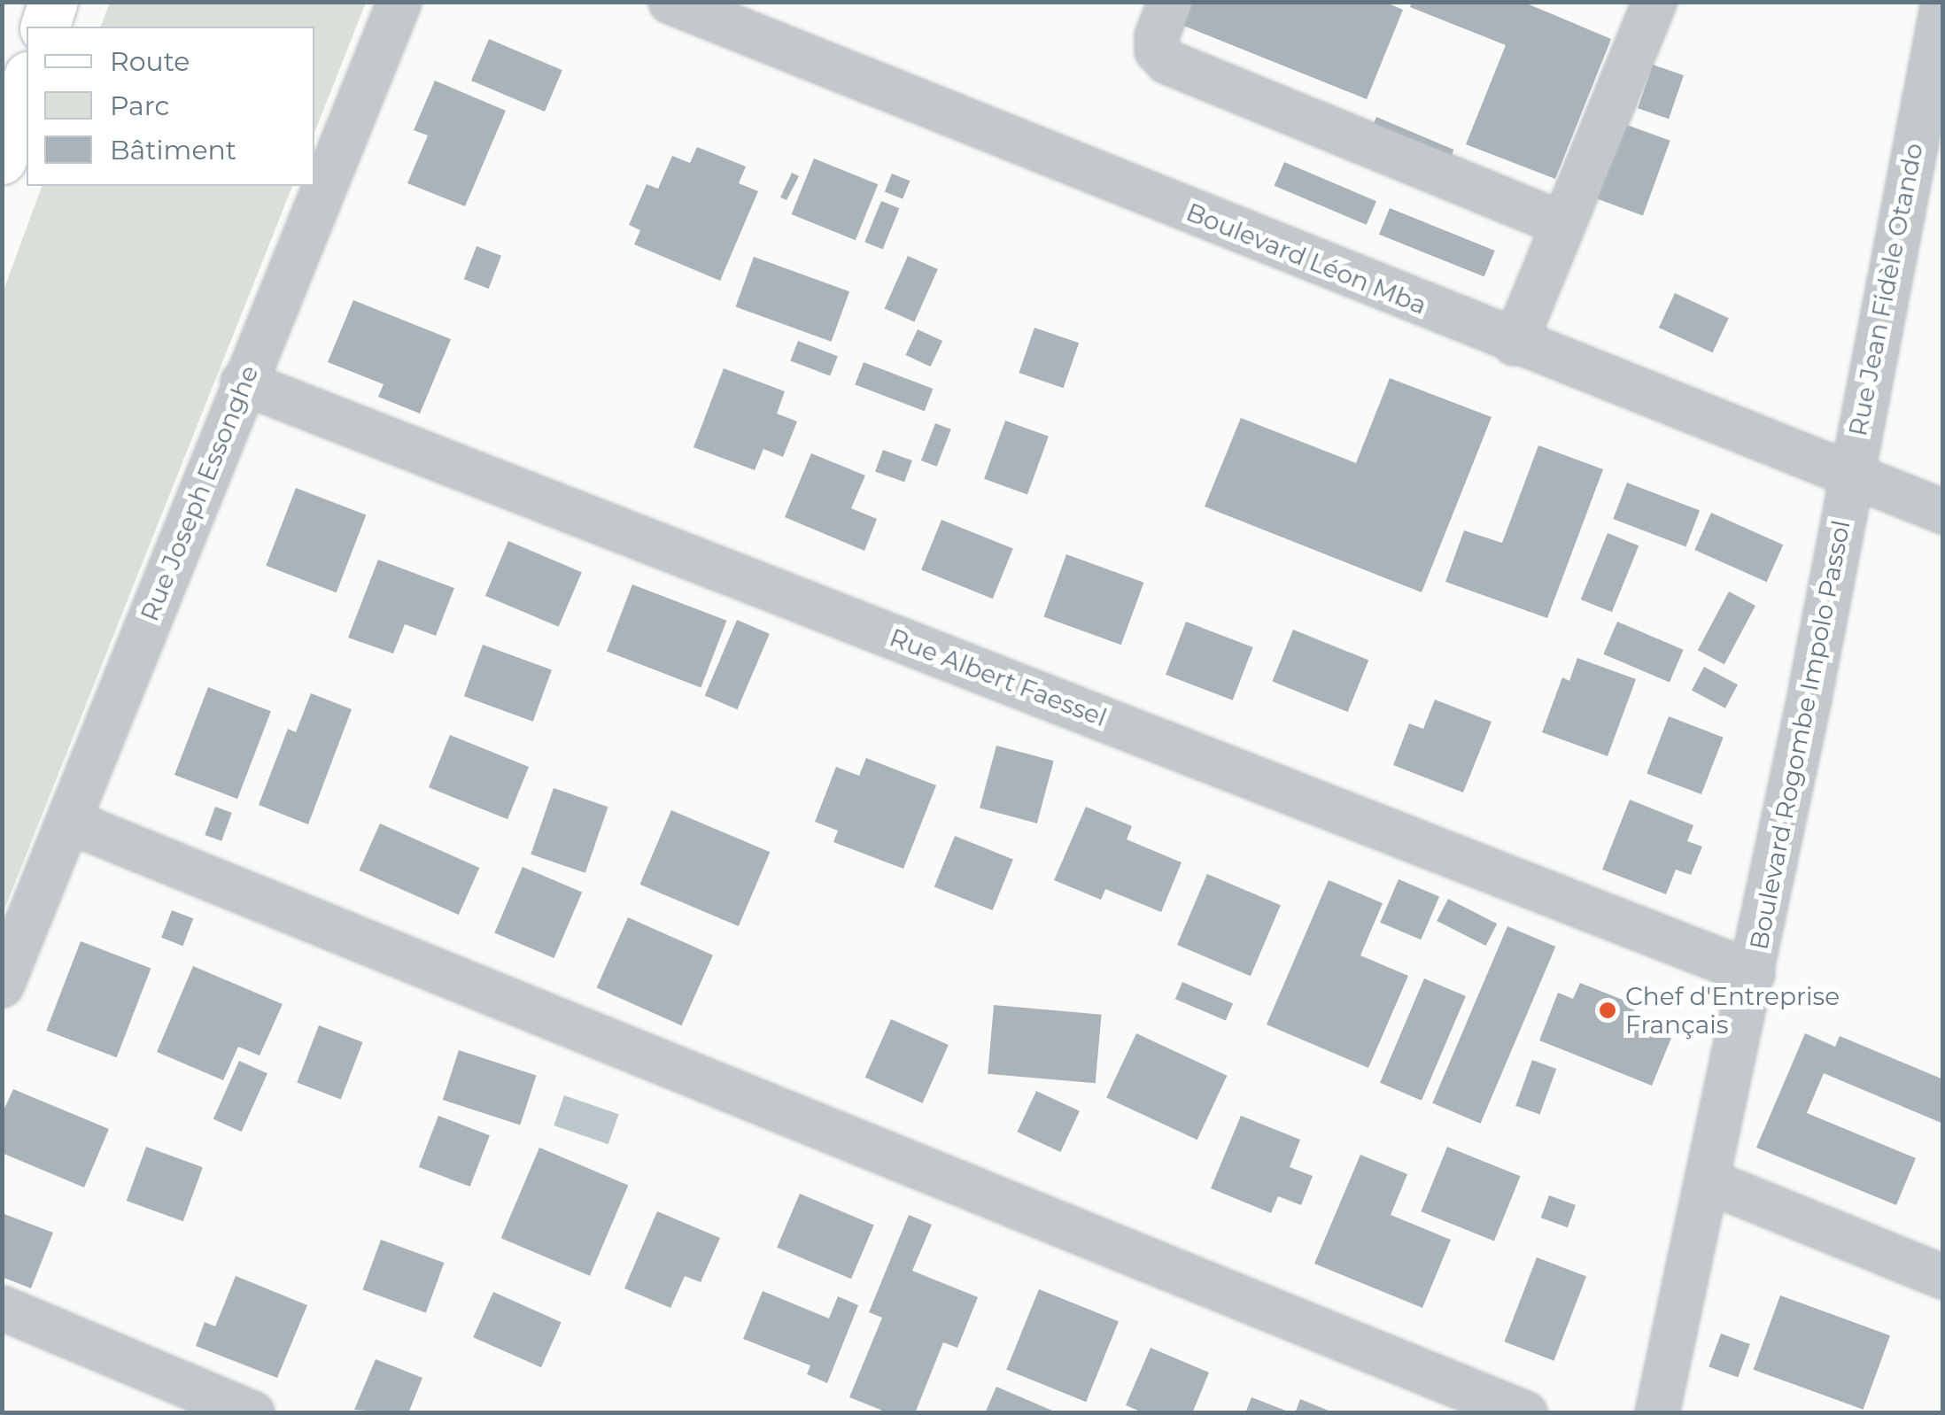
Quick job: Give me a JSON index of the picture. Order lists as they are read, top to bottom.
{
  "streets": {
    "street": [
      "Boulevard Léon Mba",
      "Rue Jean Fidèle Otando",
      "Rue Joseph Essonghe",
      "Rue Albert Faessel",
      "Boulevard Rogombe Impolo Passol"
    ]
  },
  "crossings": [
    ["Boulevard Léon Mba", "Rue Jean Fidèle Otando"],
    ["Boulevard Léon Mba", "Boulevard Rogombe Impolo Passol"],
    ["Rue Jean Fidèle Otando", "Boulevard Rogombe Impolo Passol"],
    ["Rue Joseph Essonghe", "Rue Albert Faessel"],
    ["Rue Albert Faessel", "Boulevard Rogombe Impolo Passol"]
  ],
  "places": ["Chef d'Entreprise Français"],
  "legend": ["Route", "Parc", "Bâtiment"]
}
